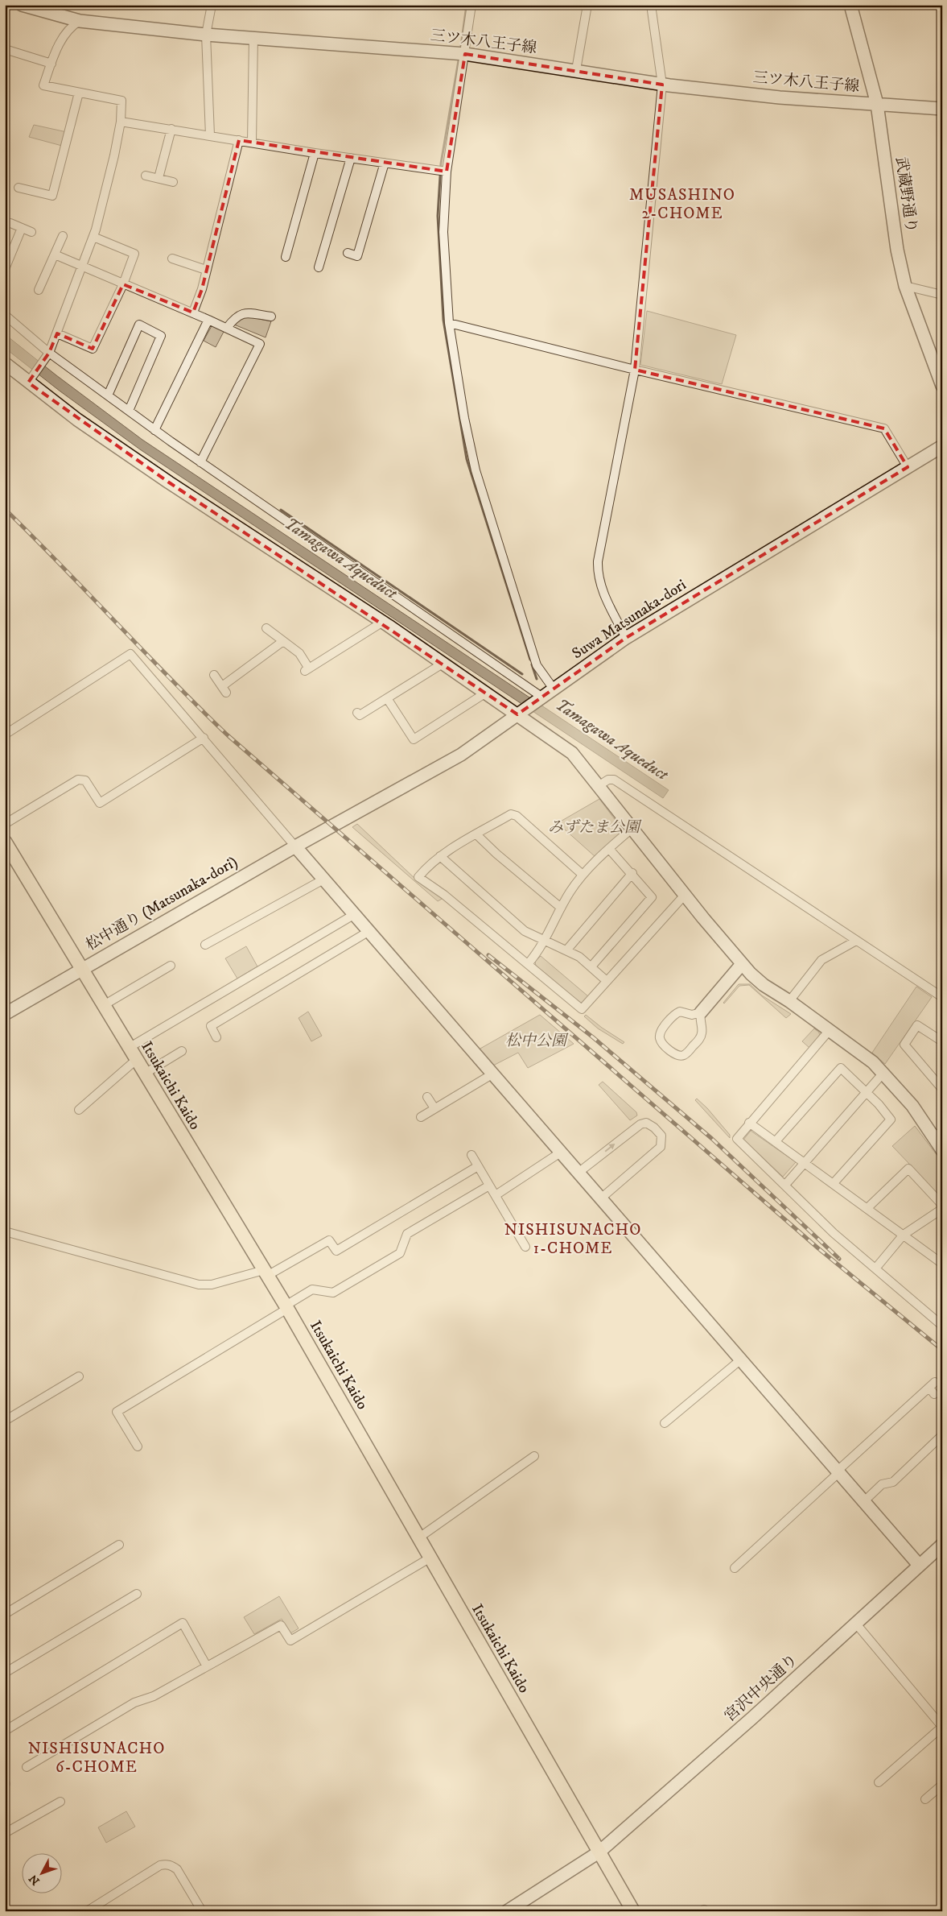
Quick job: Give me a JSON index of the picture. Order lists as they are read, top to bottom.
{
  "streets": {
    "main road": ["Itsukaichi Kaido"],
    "street": [
      "三ツ木八王子線",
      "武蔵野通り",
      "Suwa Matsunaka-dori",
      "松中通り (Matsunaka-dori)",
      "宮沢中央通り"
    ]
  },
  "crossings": [
    ["三ツ木八王子線", "武蔵野通り"],
    ["Suwa Matsunaka-dori", "松中通り (Matsunaka-dori)"],
    ["松中通り (Matsunaka-dori)", "Itsukaichi Kaido"],
    ["Itsukaichi Kaido", "宮沢中央通り"]
  ],
  "districts": ["MUSASHINO 2-CHOME", "NISHISUNACHO 1-CHOME", "NISHISUNACHO 6-CHOME"],
  "water": ["Tamagawa Aqueduct"],
  "parks": ["みずたま公園", "松中公園"],
  "north": "bottom left"
}
